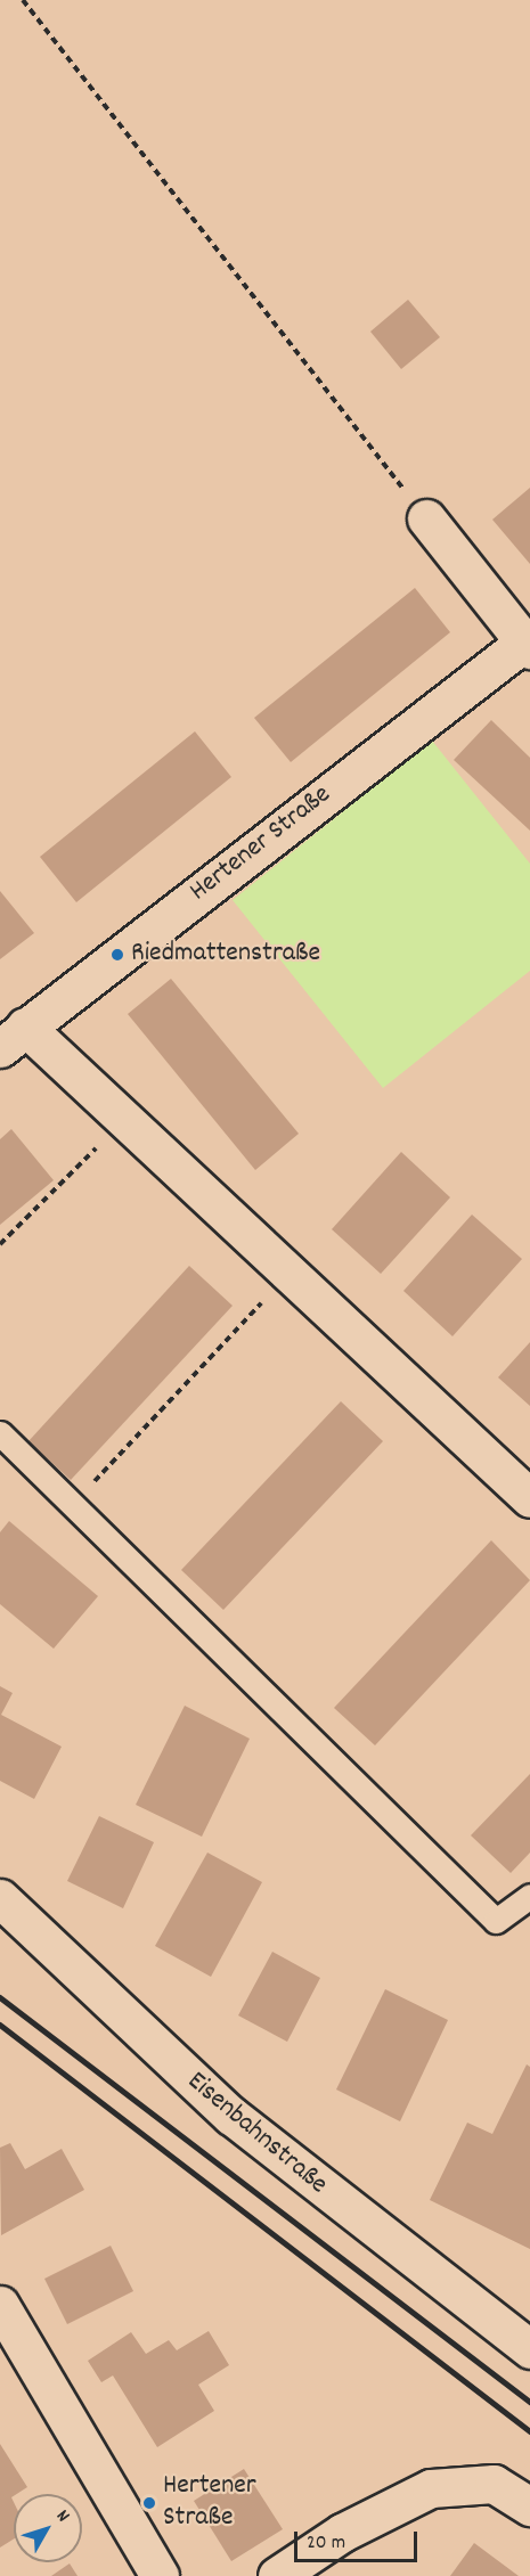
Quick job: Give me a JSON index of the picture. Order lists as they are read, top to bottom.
{
  "streets": {
    "street": ["Hertener Straße", "Eisenbahnstraße"]
  },
  "places": ["Riedmattenstraße", "Hertener Straße"],
  "scale_bar": "20 m",
  "north": "top right"
}
